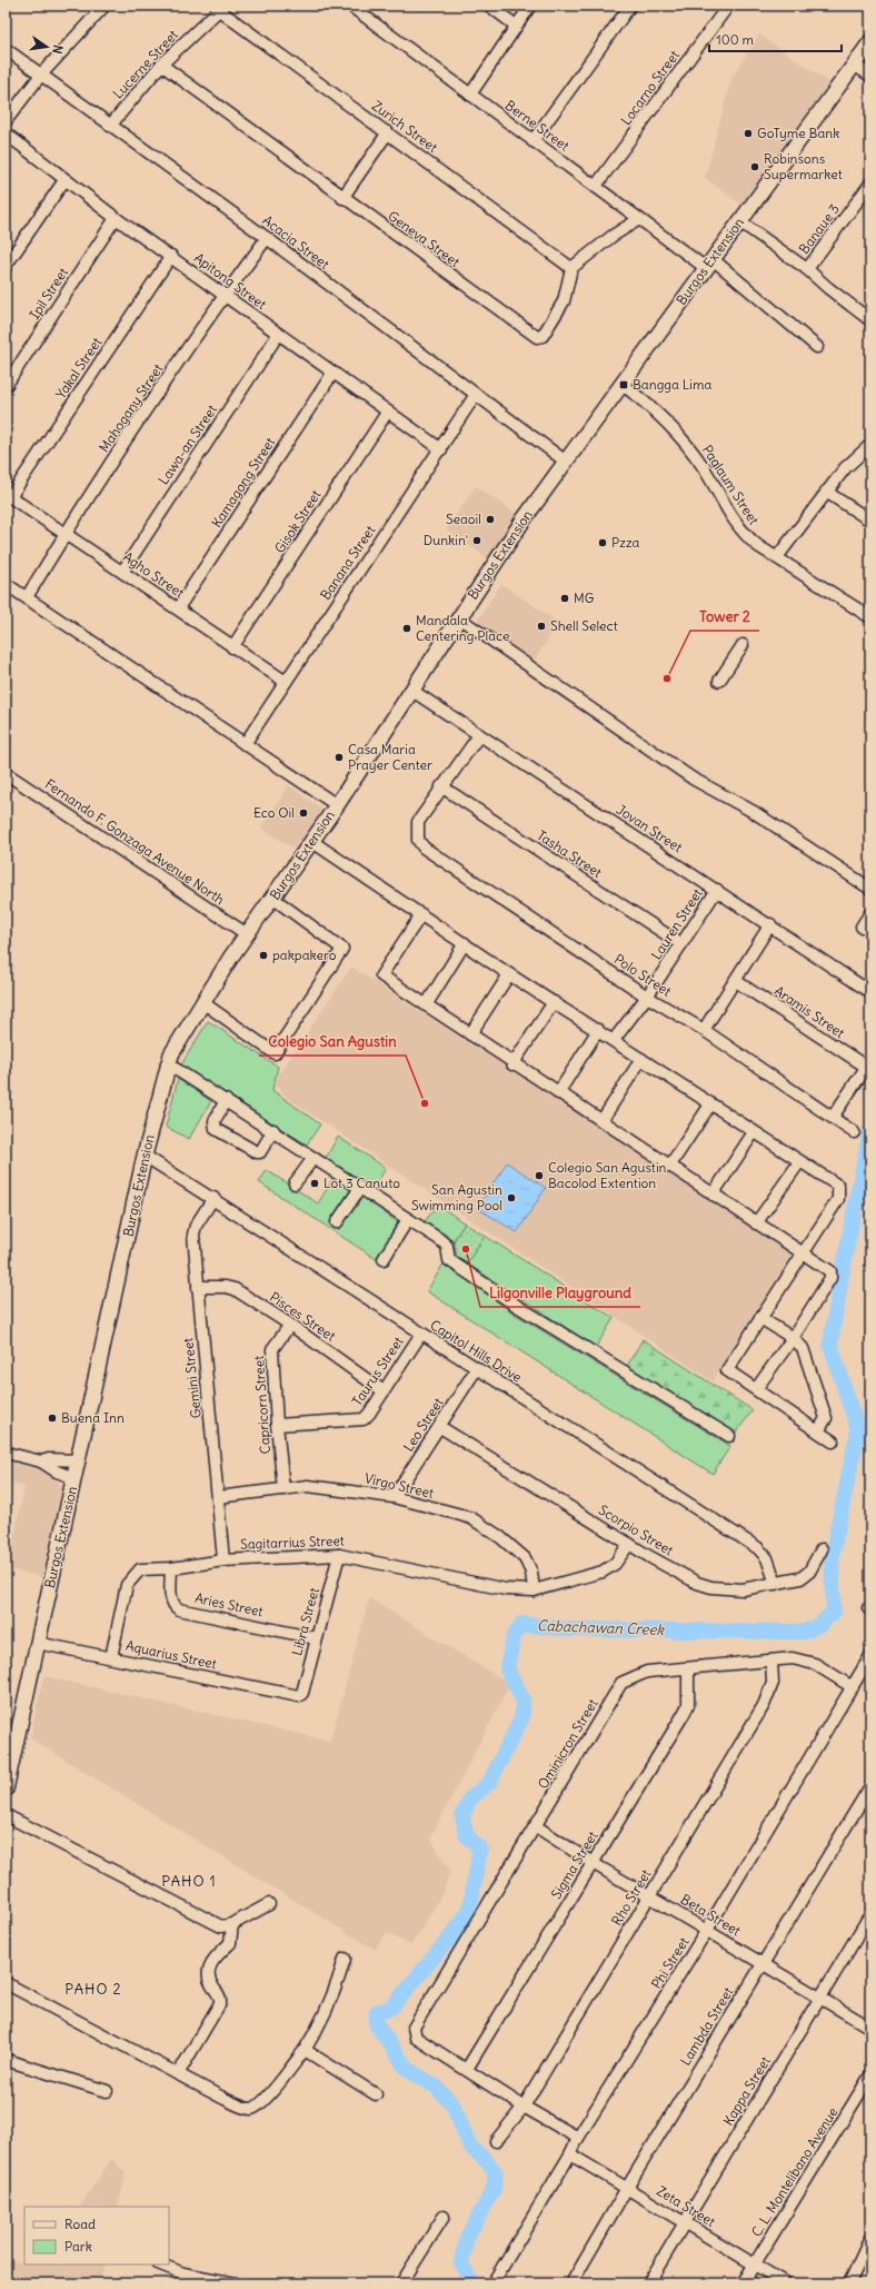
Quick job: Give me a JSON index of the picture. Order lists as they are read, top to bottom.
{
  "streets": {
    "main road": ["Burgos Extension"],
    "street": [
      "Lucerne Street",
      "Locarno Street",
      "Berne Street",
      "Zurich Street",
      "Banaue 3",
      "Geneva Street",
      "Acacia Street",
      "Apitong Street",
      "Ipil Street",
      "Yakal Street",
      "Mahogany Street",
      "Lawa-an Street",
      "Kamagong Street",
      "Paglaum Street",
      "Gisok Street",
      "Banana Street",
      "Agho Street",
      "Jovan Street",
      "Fernando F. Gonzaga Avenue North",
      "Tasha Street",
      "Lauren Street",
      "Polo Street",
      "Aramis Street",
      "Pisces Street",
      "Capitol Hills Drive",
      "Taurus Street",
      "Gemini Street",
      "Capricorn Street",
      "Leo Street",
      "Virgo Street",
      "Scorpio Street",
      "Sagitarrius Street",
      "Aries Street",
      "Libra Street",
      "Aquarius Street",
      "Ominicron Street",
      "Sigma Street",
      "Rho Street",
      "Beta Street",
      "Phi Street",
      "Lambda Street",
      "Kappa Street",
      "C. L. Montelibano Avenue",
      "Zeta Street"
    ]
  },
  "crossings": [
    ["Lucerne Street", "Zurich Street"],
    ["Lucerne Street", "Geneva Street"],
    ["Lucerne Street", "Acacia Street"],
    ["Locarno Street", "Berne Street"],
    ["Berne Street", "Burgos Extension"],
    ["Zurich Street", "Geneva Street"],
    ["Acacia Street", "Burgos Extension"],
    ["Acacia Street", "Mahogany Street"],
    ["Acacia Street", "Banana Street"],
    ["Burgos Extension", "Paglaum Street"],
    ["Burgos Extension", "Jovan Street"],
    ["Burgos Extension", "Fernando F. Gonzaga Avenue North"],
    ["Burgos Extension", "Capitol Hills Drive"],
    ["Burgos Extension", "Aquarius Street"],
    ["Apitong Street", "Ipil Street"],
    ["Apitong Street", "Yakal Street"],
    ["Apitong Street", "Mahogany Street"],
    ["Apitong Street", "Lawa-an Street"],
    ["Apitong Street", "Kamagong Street"],
    ["Apitong Street", "Gisok Street"],
    ["Apitong Street", "Banana Street"],
    ["Yakal Street", "Agho Street"],
    ["Mahogany Street", "Agho Street"],
    ["Lawa-an Street", "Agho Street"],
    ["Kamagong Street", "Agho Street"],
    ["Gisok Street", "Agho Street"],
    ["Banana Street", "Agho Street"],
    ["Jovan Street", "Lauren Street"],
    ["Tasha Street", "Lauren Street"],
    ["Tasha Street", "Polo Street"],
    ["Lauren Street", "Polo Street"],
    ["Pisces Street", "Taurus Street"],
    ["Pisces Street", "Gemini Street"],
    ["Pisces Street", "Capricorn Street"],
    ["Capitol Hills Drive", "Taurus Street"],
    ["Capitol Hills Drive", "Gemini Street"],
    ["Capitol Hills Drive", "Leo Street"],
    ["Capitol Hills Drive", "Scorpio Street"],
    ["Taurus Street", "Capricorn Street"],
    ["Gemini Street", "Virgo Street"],
    ["Gemini Street", "Sagitarrius Street"],
    ["Capricorn Street", "Virgo Street"],
    ["Leo Street", "Virgo Street"],
    ["Leo Street", "Scorpio Street"],
    ["Virgo Street", "Sagitarrius Street"],
    ["Scorpio Street", "Sagitarrius Street"],
    ["Sagitarrius Street", "Aries Street"],
    ["Sagitarrius Street", "Libra Street"],
    ["Sagitarrius Street", "Aquarius Street"],
    ["Aries Street", "Libra Street"],
    ["Libra Street", "Aquarius Street"],
    ["Ominicron Street", "Sigma Street"],
    ["Ominicron Street", "Rho Street"],
    ["Ominicron Street", "Beta Street"],
    ["Ominicron Street", "Phi Street"],
    ["Sigma Street", "Beta Street"],
    ["Rho Street", "Beta Street"],
    ["Beta Street", "Phi Street"],
    ["Beta Street", "Lambda Street"],
    ["Beta Street", "Kappa Street"],
    ["Phi Street", "Zeta Street"],
    ["Lambda Street", "Zeta Street"],
    ["Kappa Street", "Zeta Street"],
    ["C. L. Montelibano Avenue", "Zeta Street"]
  ],
  "districts": ["PAHO 1", "PAHO 2"],
  "water": ["Cabachawan Creek"],
  "places": {
    "other": [
      "GoTyme Bank",
      "Robinsons Supermarket",
      "Seaoil",
      "Dunkin'",
      "Pzza",
      "MG",
      "Shell Select",
      "Mandala Centering Place",
      "Tower 2",
      "Casa Maria Prayer Center",
      "Eco Oil",
      "pakpakero",
      "Colegio San Agustin",
      "Colegio San Agustin Bacolod Extention",
      "Lot 3 Canuto",
      "San Agustin Swimming Pool",
      "Lilgonville Playground",
      "Buena Inn"
    ],
    "transit": ["Bangga Lima"]
  },
  "legend": ["Road", "Park"],
  "scale_bar": "100 m",
  "north": "right"
}
